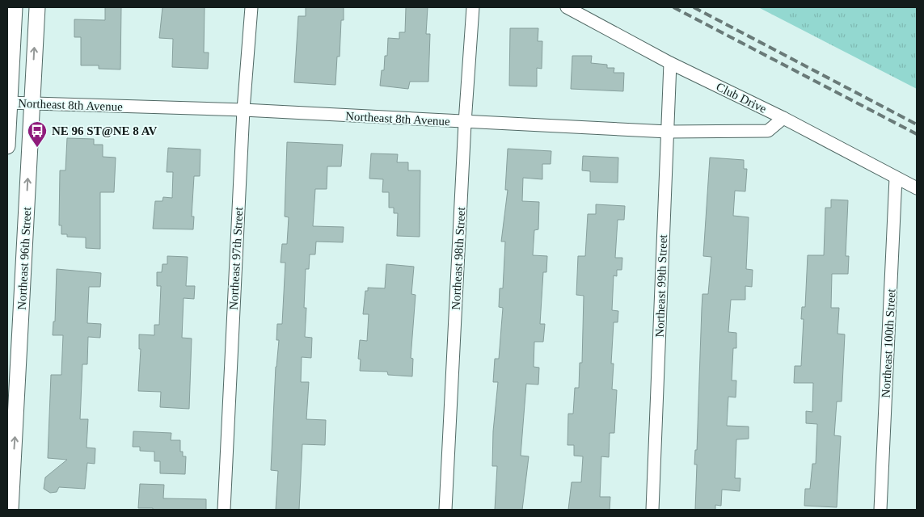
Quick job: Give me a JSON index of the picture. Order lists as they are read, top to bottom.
{
  "streets": {
    "street": [
      "Club Drive",
      "Northeast 8th Avenue",
      "Northeast 96th Street",
      "Northeast 97th Street",
      "Northeast 98th Street",
      "Northeast 99th Street",
      "Northeast 100th Street"
    ]
  },
  "crossings": [
    ["Club Drive", "Northeast 8th Avenue"],
    ["Club Drive", "Northeast 99th Street"],
    ["Club Drive", "Northeast 100th Street"],
    ["Northeast 8th Avenue", "Northeast 96th Street"],
    ["Northeast 8th Avenue", "Northeast 97th Street"],
    ["Northeast 8th Avenue", "Northeast 98th Street"],
    ["Northeast 8th Avenue", "Northeast 99th Street"]
  ],
  "one_way": ["Northeast 96th Street"],
  "places": {
    "bus stop": ["NE 96 ST@NE 8 AV"]
  }
}
